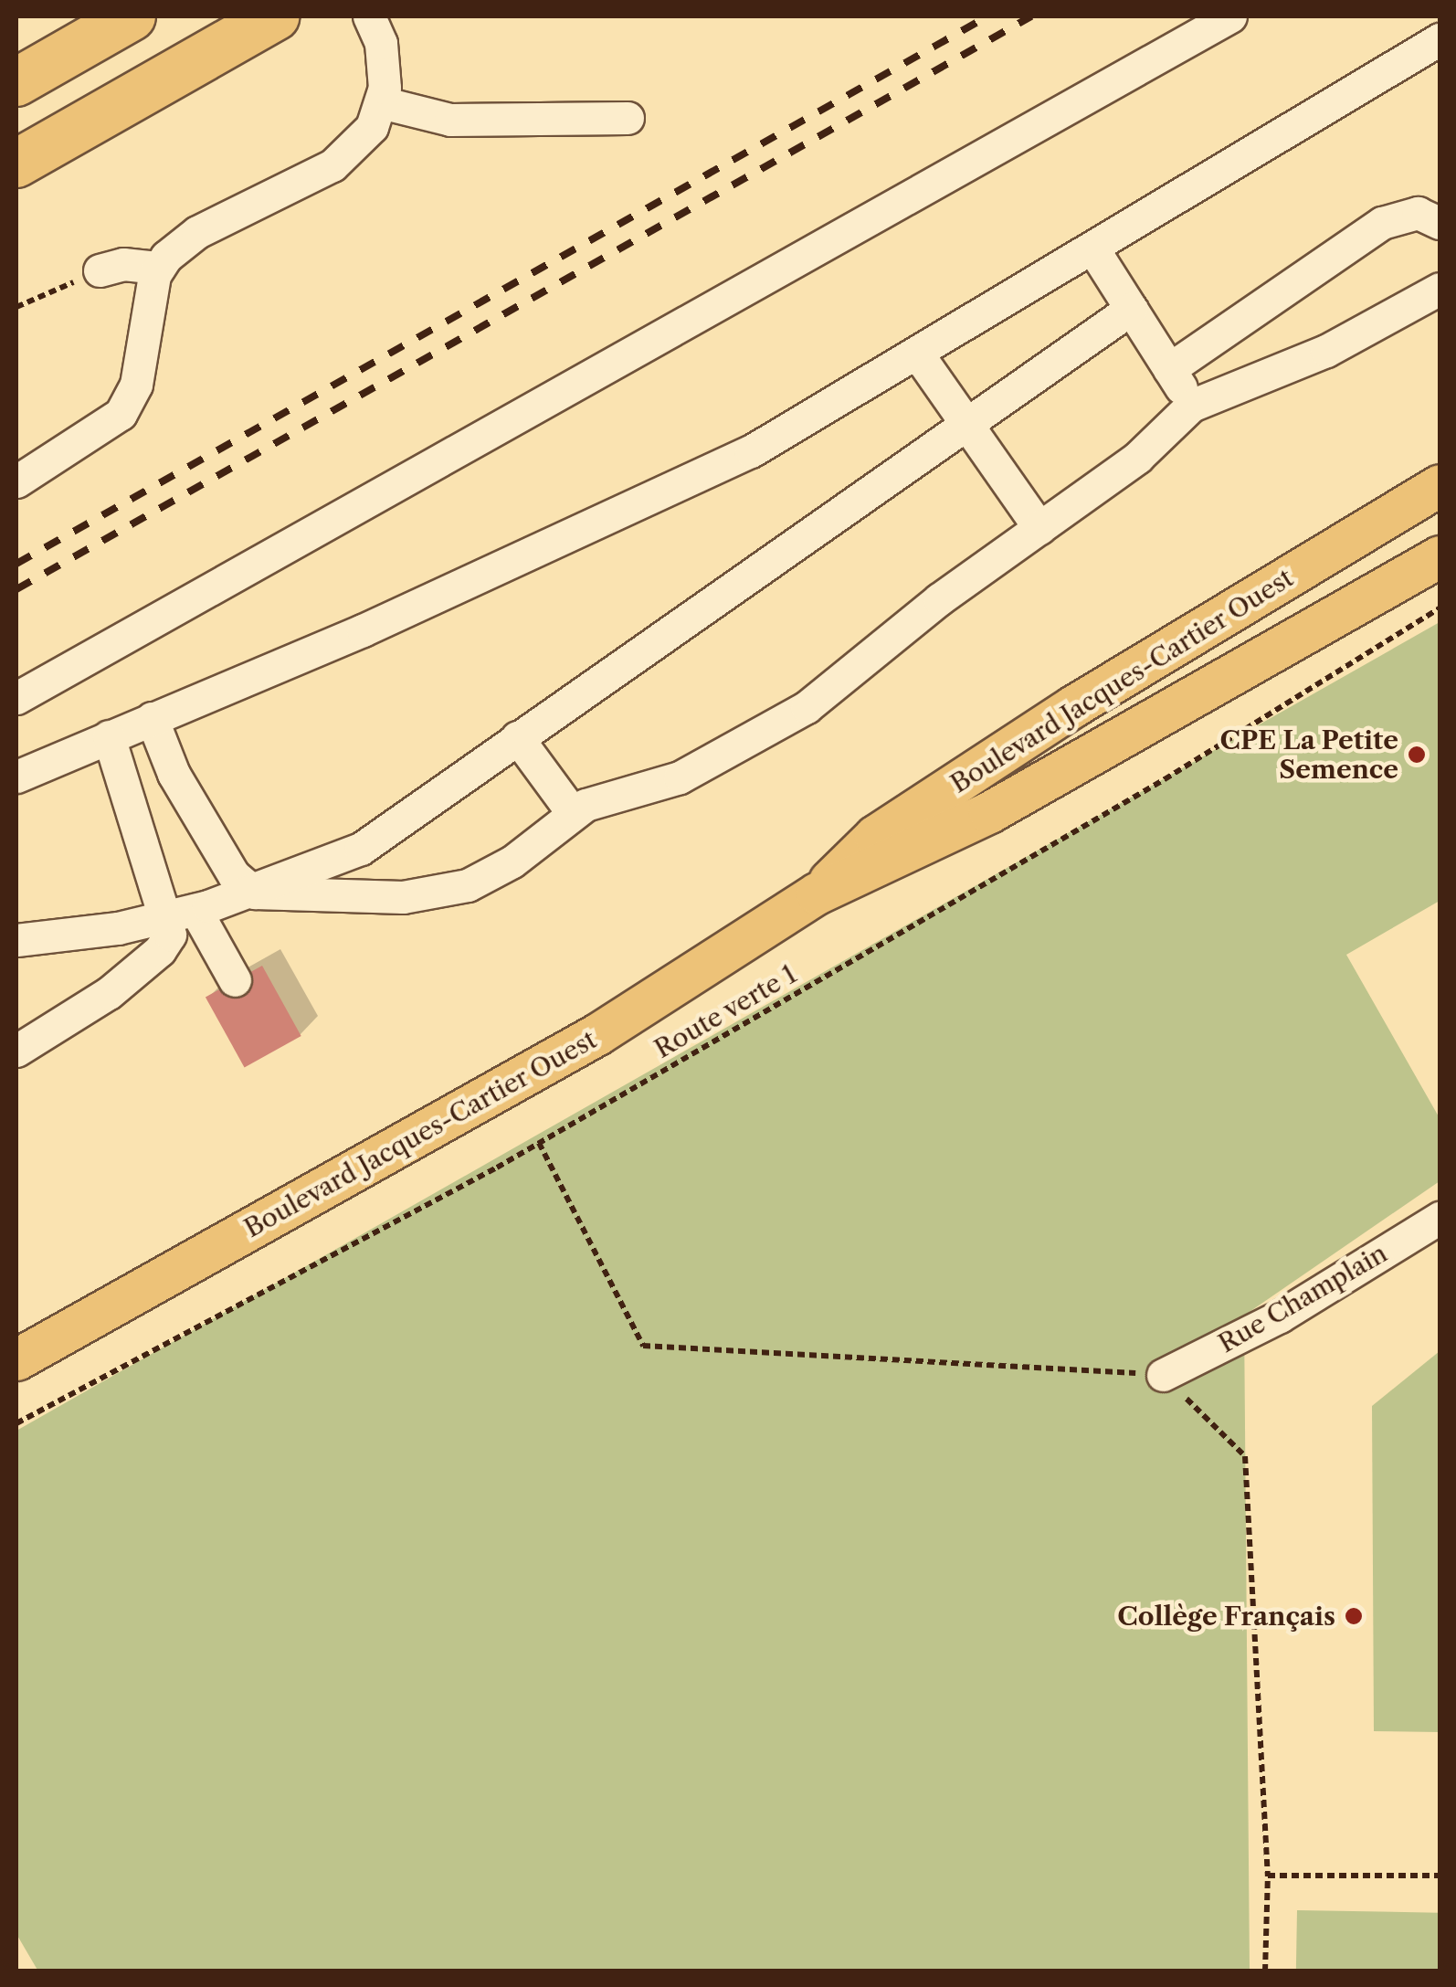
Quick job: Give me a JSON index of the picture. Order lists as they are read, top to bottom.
{
  "streets": {
    "main road": ["Boulevard Jacques-Cartier Ouest"],
    "street": ["Rue Champlain"],
    "path": ["Route verte 1"]
  },
  "places": ["CPE La Petite Semence", "Collège Français"]
}
